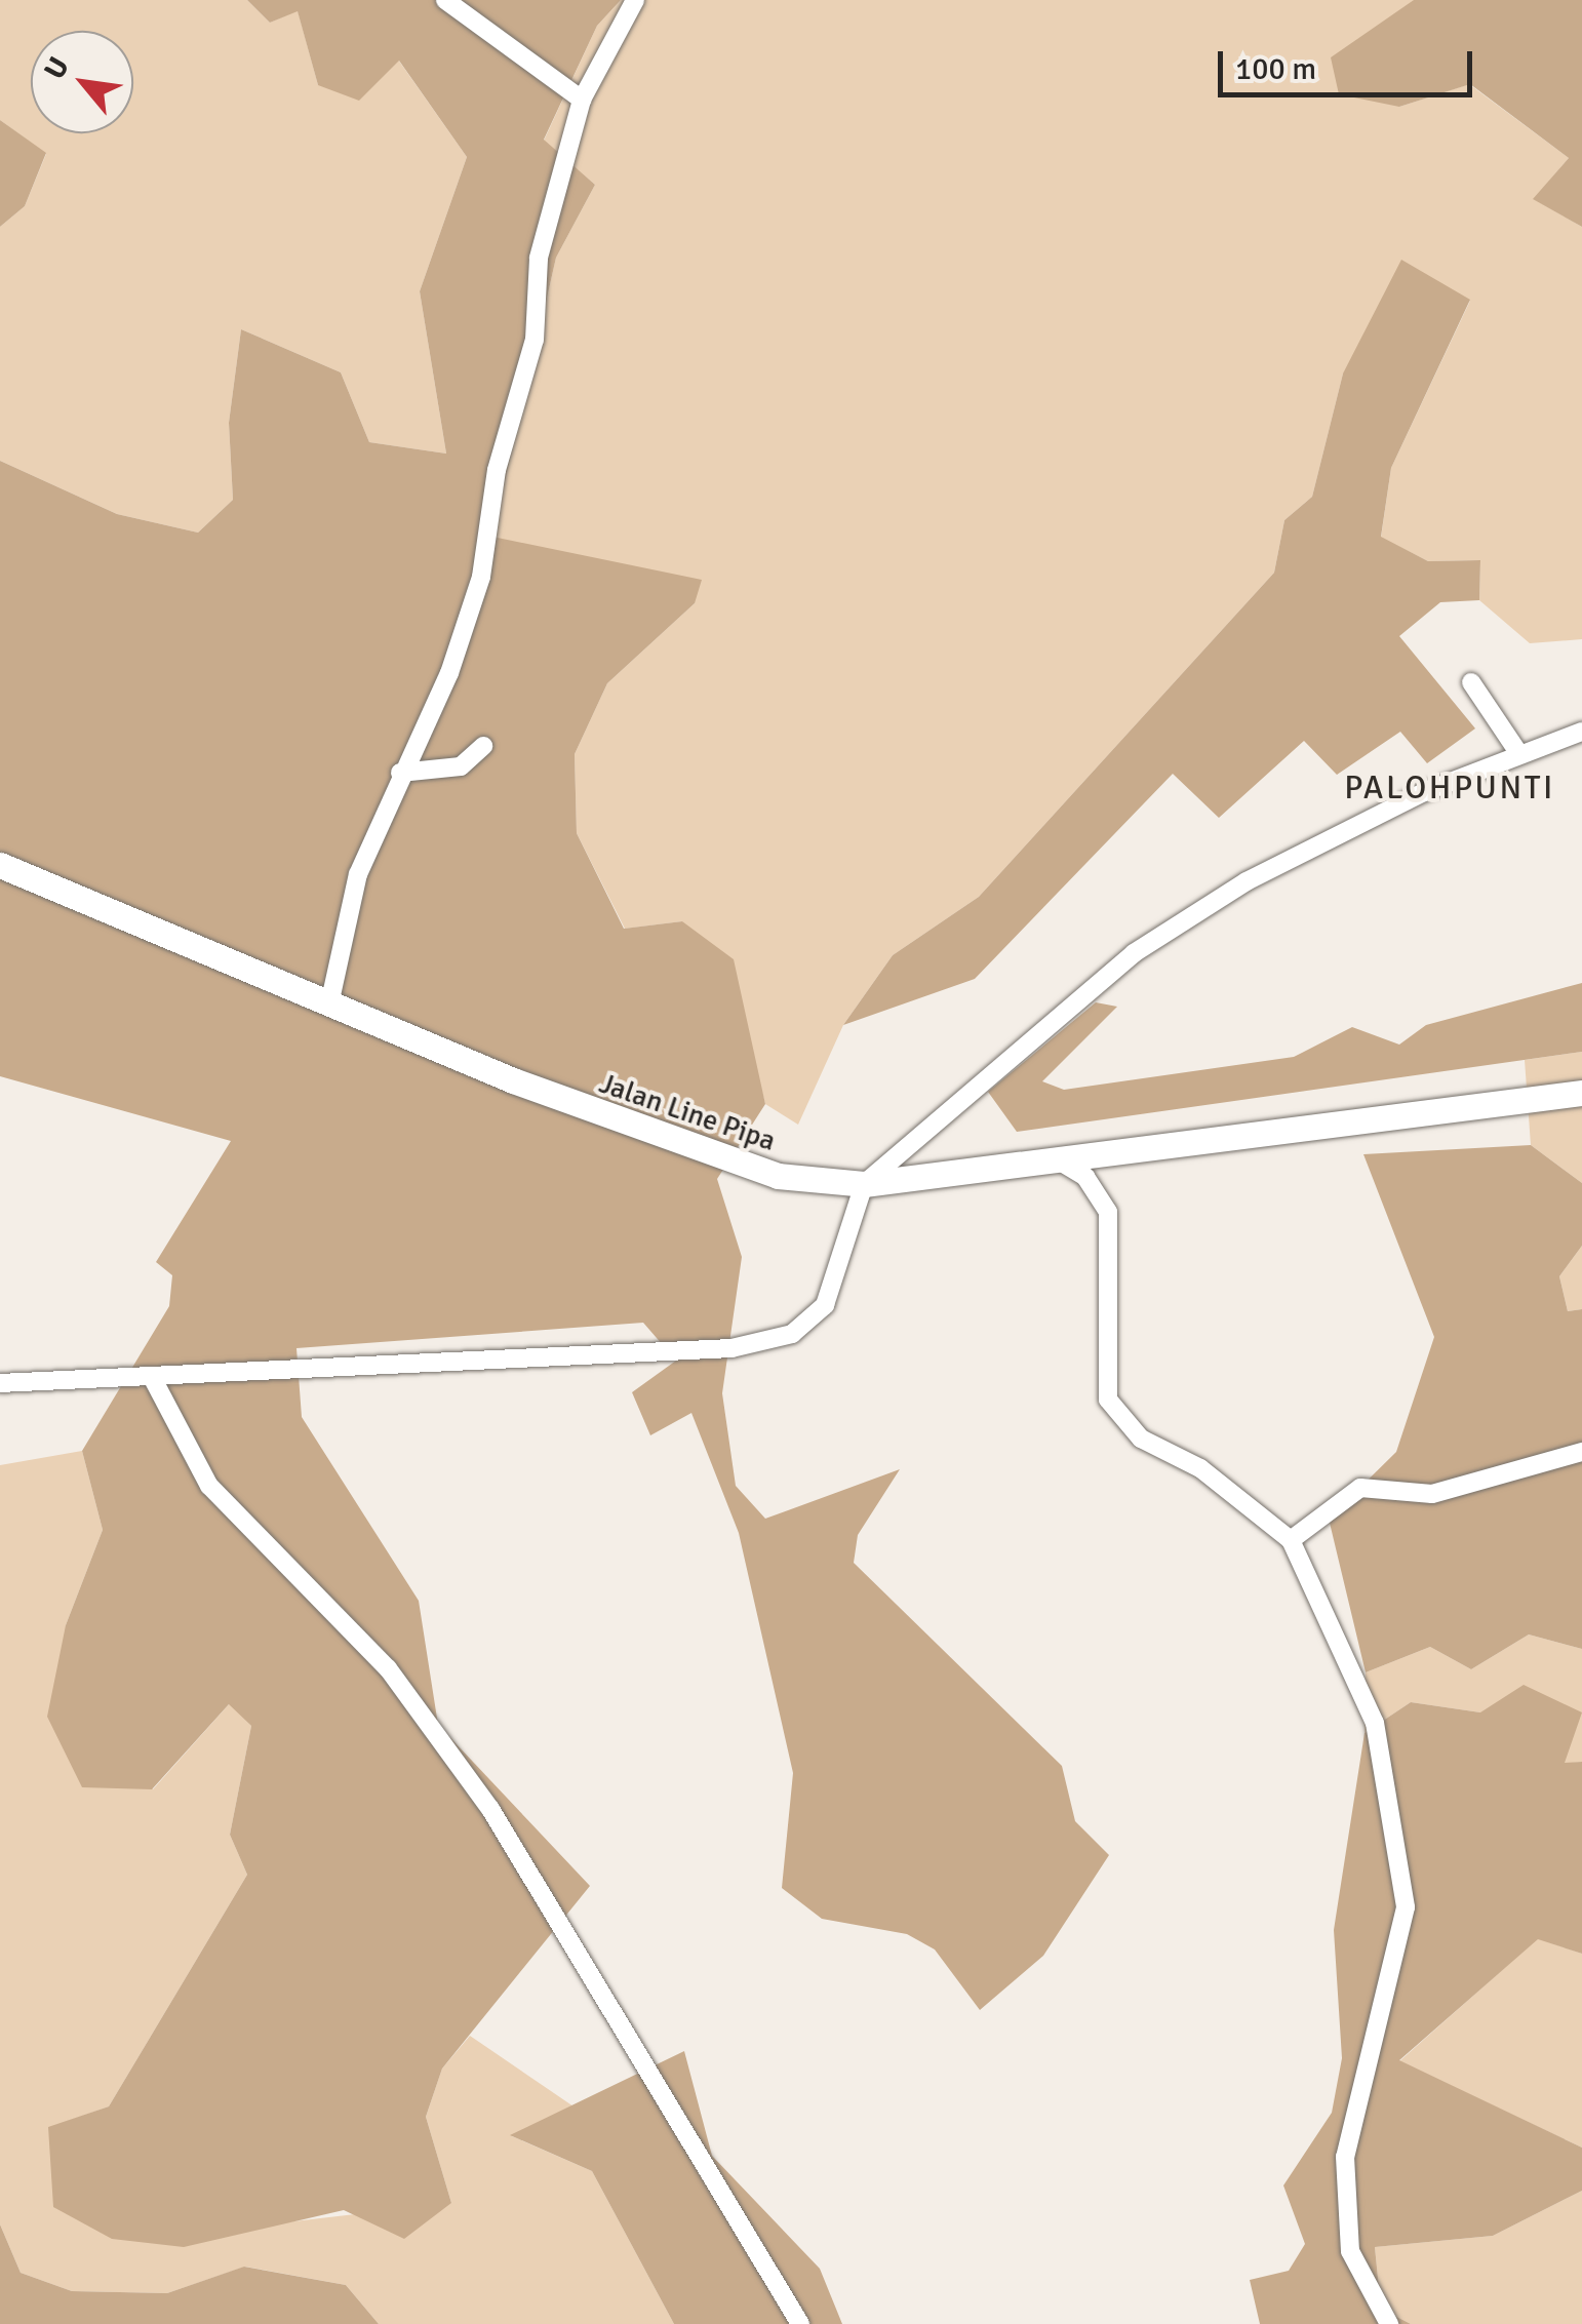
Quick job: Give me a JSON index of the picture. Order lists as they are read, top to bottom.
{
  "streets": {
    "main road": ["Jalan Line Pipa"]
  },
  "districts": ["PALOHPUNTI"],
  "scale_bar": "100 m",
  "north": "top left"
}
